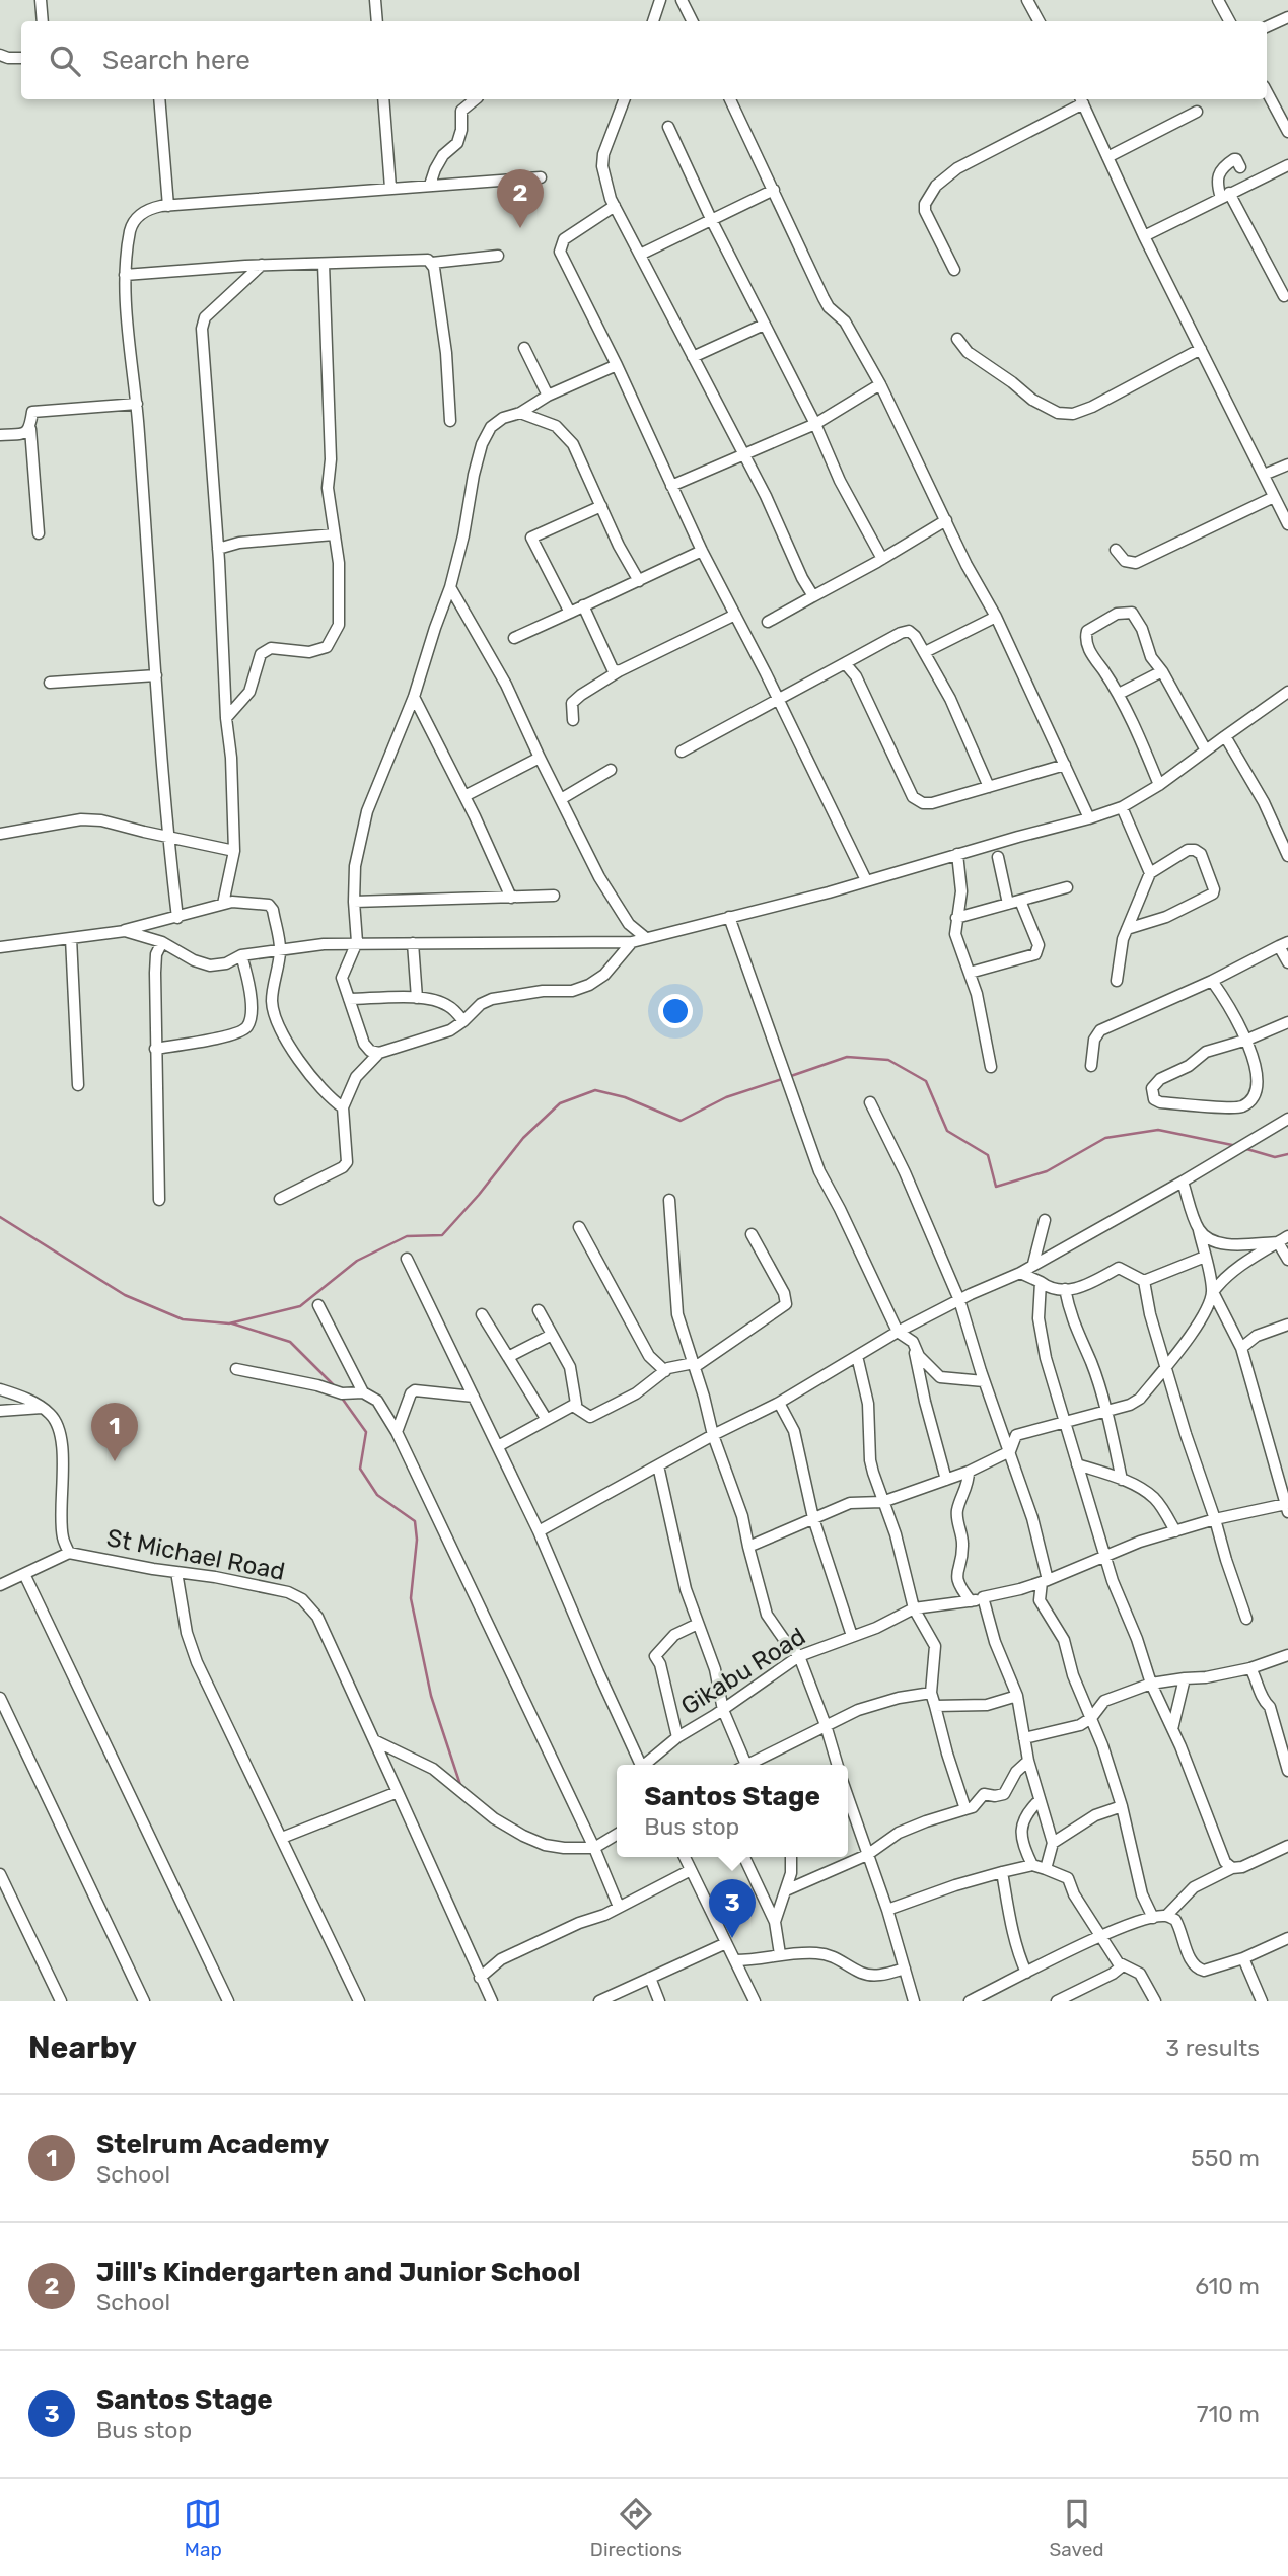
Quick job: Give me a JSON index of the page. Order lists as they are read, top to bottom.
{
  "streets": {
    "street": ["St Michael Road", "Gikabu Road"]
  },
  "page": {
    "search": "Search here",
    "pins": ["2", "1", "3"],
    "popup": ["Santos Stage", "Bus stop"],
    "heading": ["Nearby", "3 results"],
    "list": [
      {
        "mark": "1",
        "name": "Stelrum Academy",
        "note": "School",
        "value": "550 m"
      },
      {
        "mark": "2",
        "name": "Jill's Kindergarten and Junior School",
        "note": "School",
        "value": "610 m"
      },
      {
        "mark": "3",
        "name": "Santos Stage",
        "note": "Bus stop",
        "value": "710 m"
      }
    ],
    "nav": ["Map", "Directions", "Saved"]
  }
}
